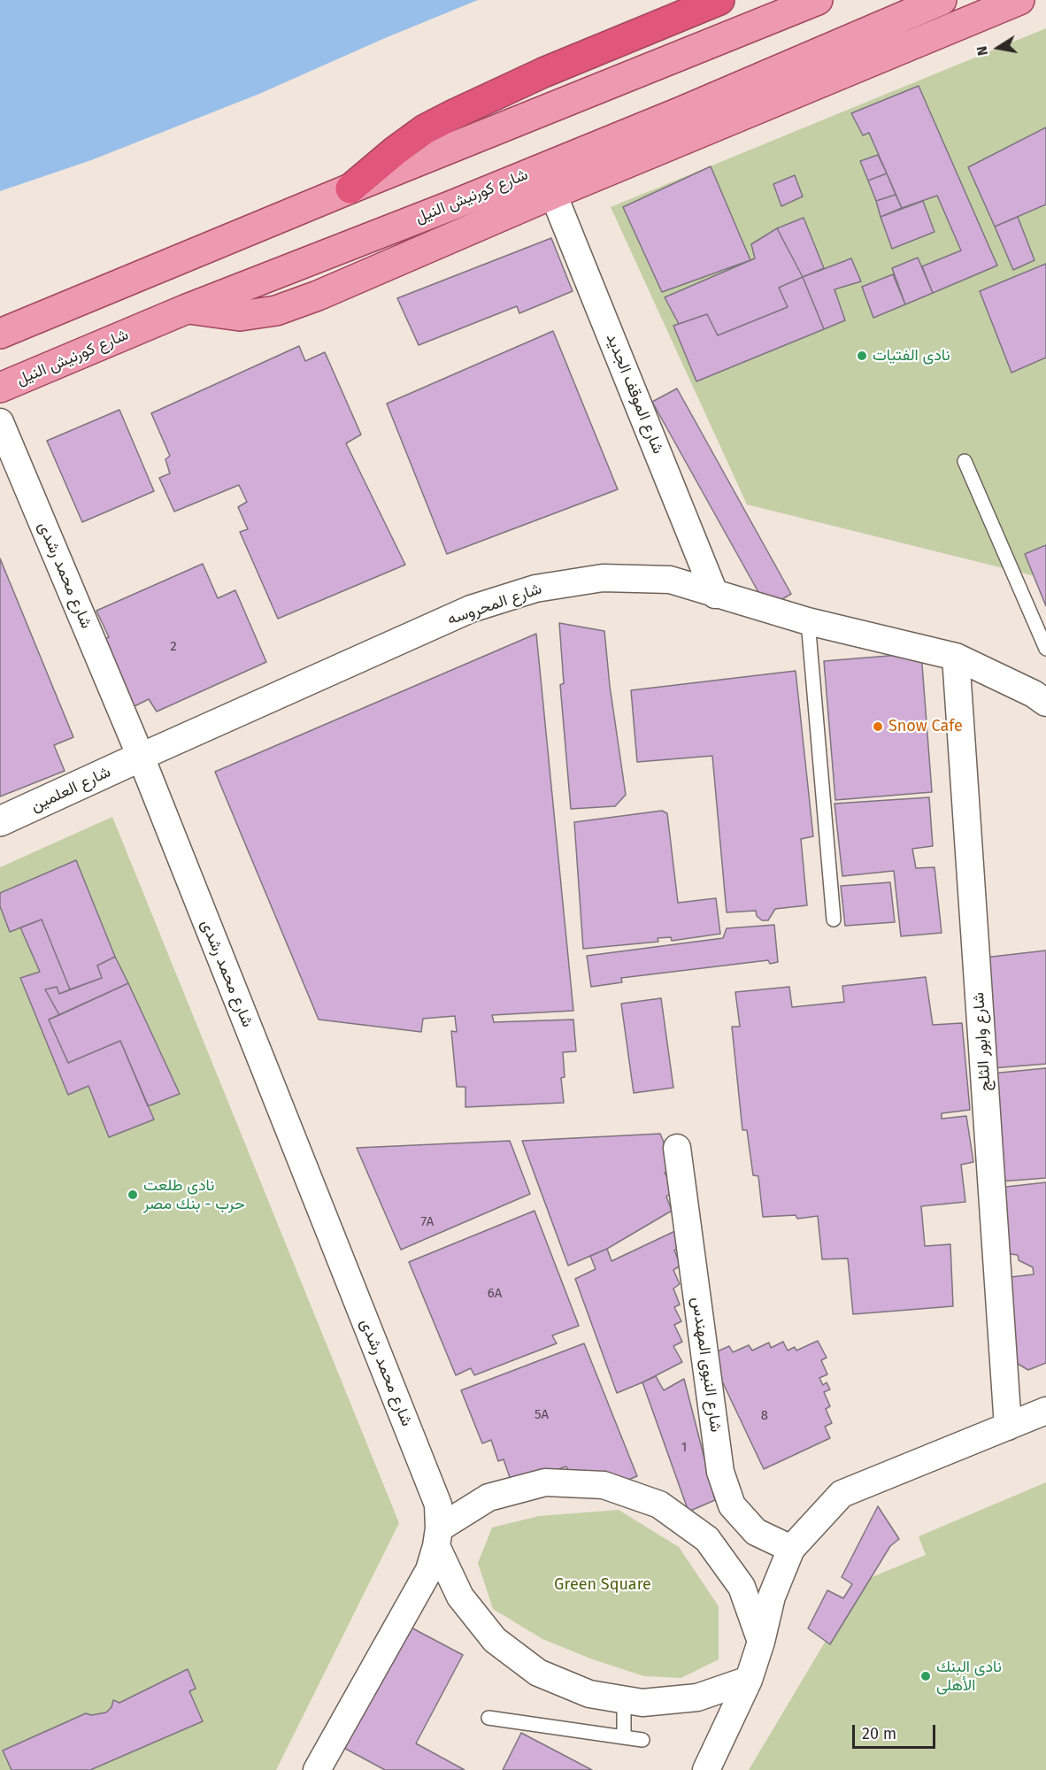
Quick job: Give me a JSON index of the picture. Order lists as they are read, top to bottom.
{
  "streets": {
    "main road": ["شارع كورنيش النيل"],
    "street": [
      "شارع الموقف الجديد",
      "شارع محمد رشدى",
      "شارع المحروسه",
      "شارع العلمين",
      "شارع وابور الثلج",
      "شارع النبوى المهندس"
    ]
  },
  "crossings": [
    ["شارع الموقف الجديد", "شارع المحروسه"],
    ["شارع محمد رشدى", "شارع المحروسه"],
    ["شارع محمد رشدى", "شارع العلمين"],
    ["شارع المحروسه", "شارع العلمين"],
    ["شارع المحروسه", "شارع وابور الثلج"]
  ],
  "parks": ["Green Square"],
  "places": [
    "نادى الفتيات",
    "Snow Cafe",
    "نادى طلعت حرب - بنك مصر",
    "نادى البنك الأهلى"
  ],
  "house_numbers": [
    "2",
    "7A",
    "6A",
    "5A",
    "8",
    "1"
  ],
  "scale_bar": "20 m",
  "north": "left"
}
